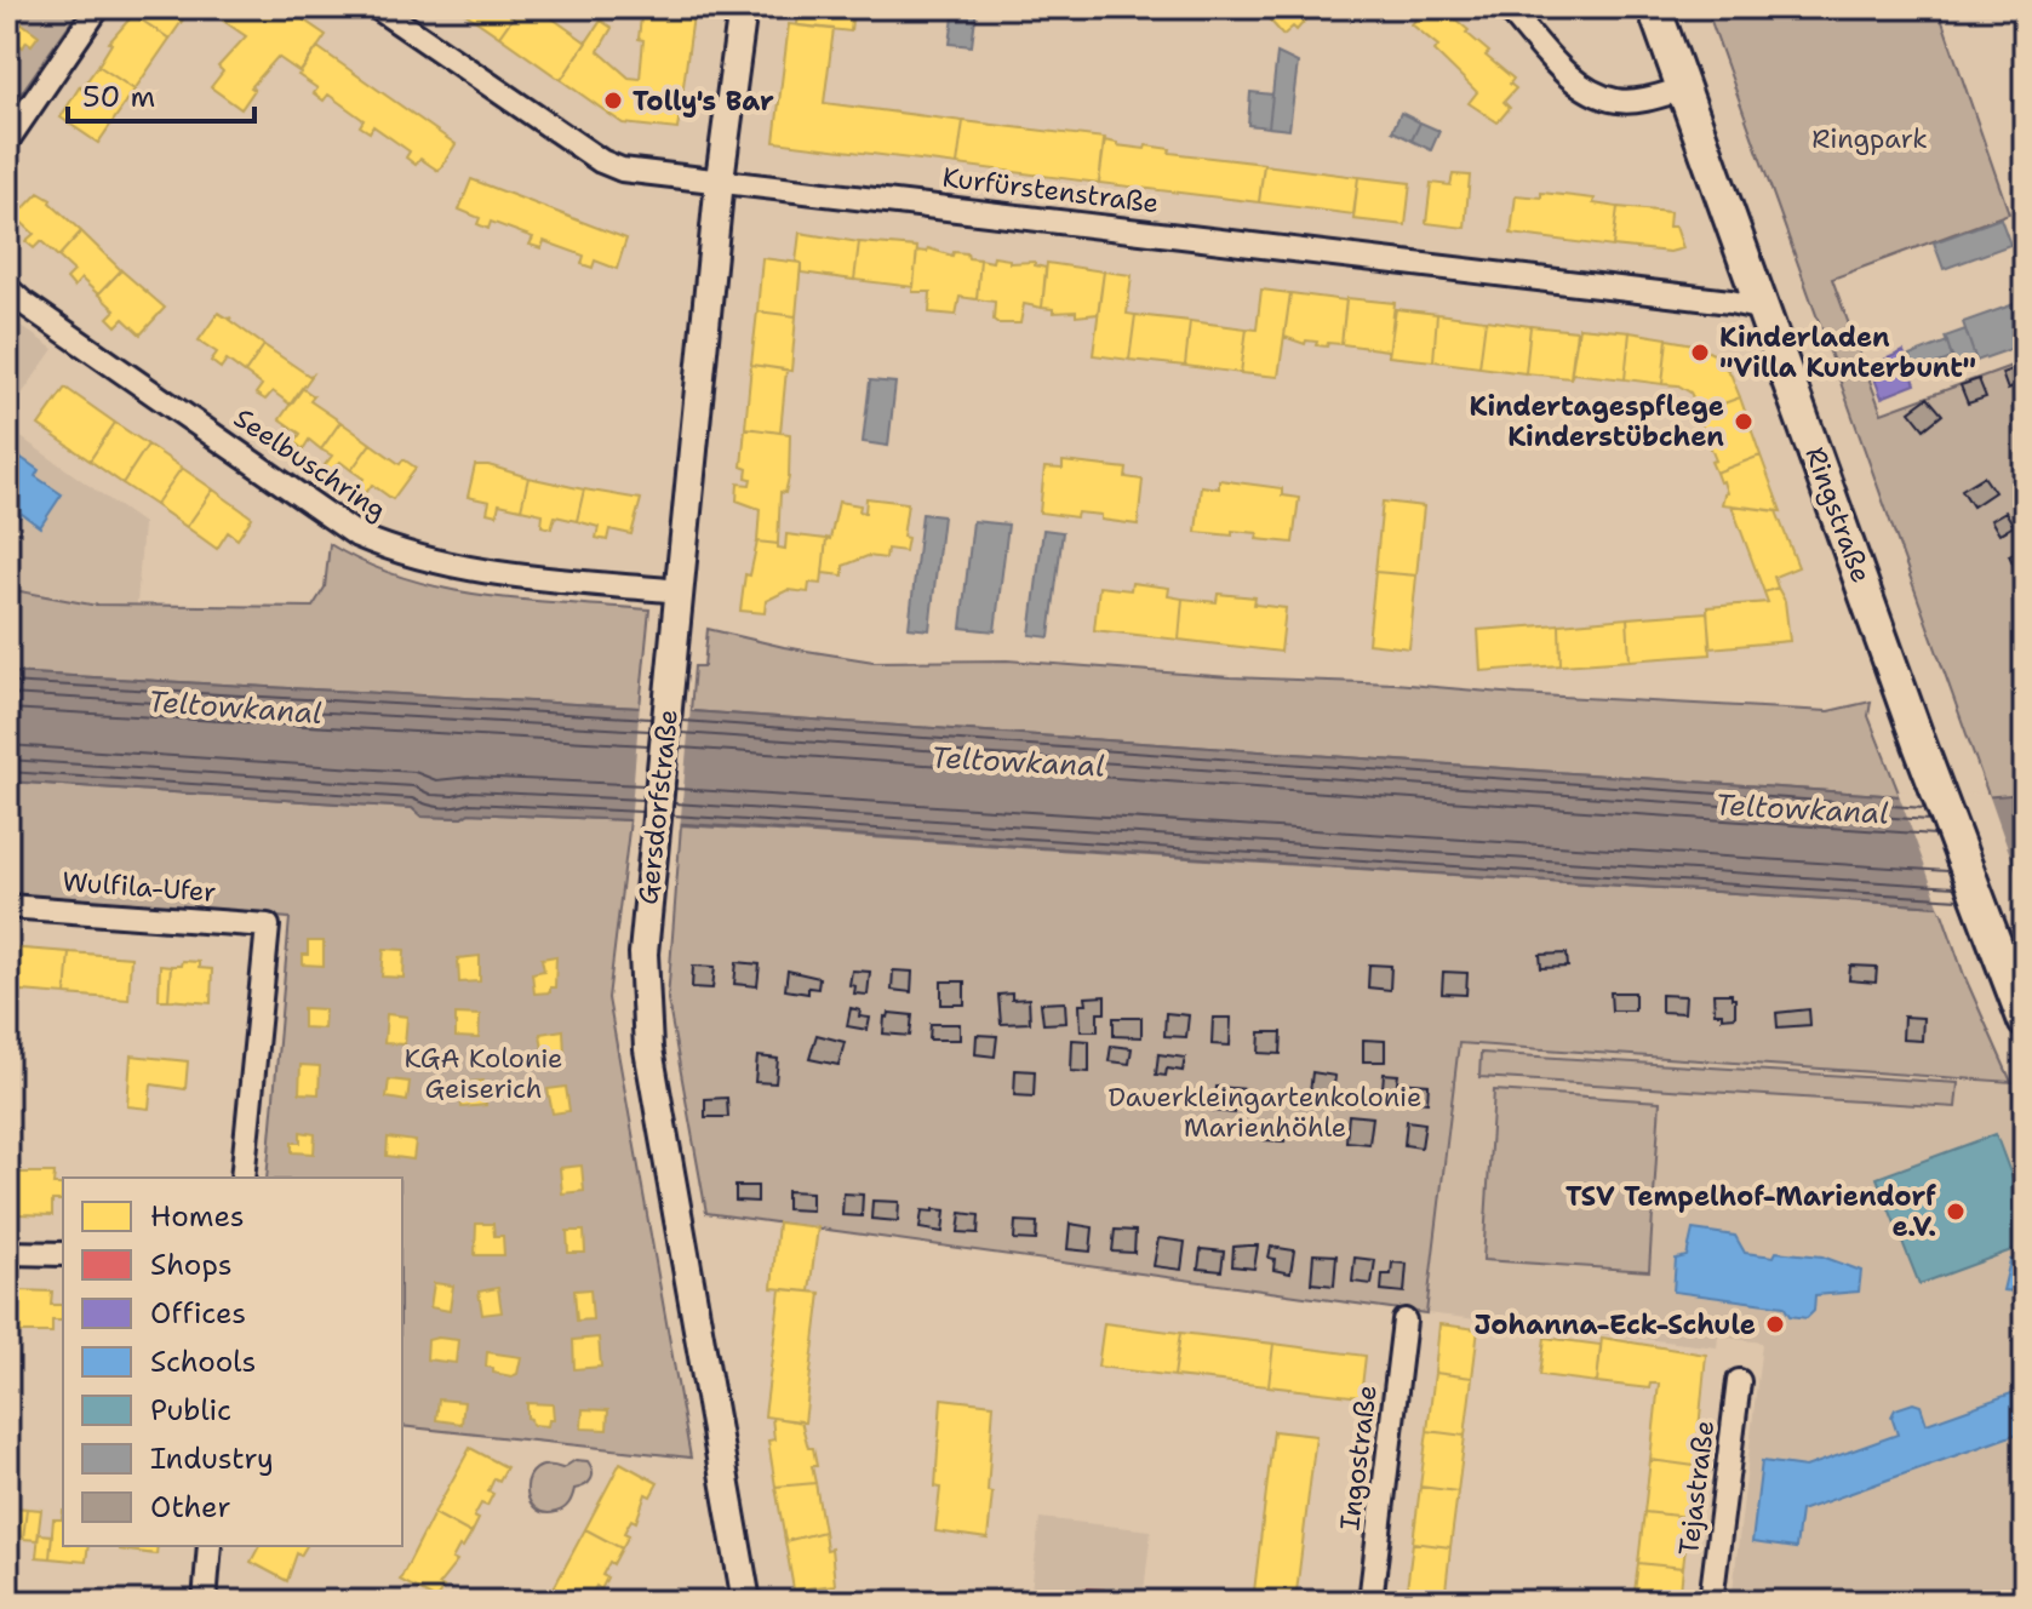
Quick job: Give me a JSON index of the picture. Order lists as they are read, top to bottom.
{
  "streets": {
    "main road": ["Ringstraße"],
    "street": [
      "Kurfürstenstraße",
      "Seelbuschring",
      "Gersdorfstraße",
      "Wulfila-Ufer",
      "Ingostraße",
      "Tejastraße"
    ]
  },
  "crossings": [
    ["Kurfürstenstraße", "Ringstraße"],
    ["Kurfürstenstraße", "Gersdorfstraße"],
    ["Seelbuschring", "Gersdorfstraße"]
  ],
  "water": ["Teltowkanal"],
  "parks": ["Ringpark", "KGA Kolonie Geiserich", "Dauerkleingartenkolonie Marienhöhle"],
  "places": [
    "Tolly's Bar",
    "Kinderladen \"Villa Kunterbunt\"",
    "Kindertagespflege Kinderstübchen",
    "TSV Tempelhof-Mariendorf e.V.",
    "Johanna-Eck-Schule"
  ],
  "legend": [
    "Homes",
    "Shops",
    "Offices",
    "Schools",
    "Public",
    "Industry",
    "Other"
  ],
  "scale_bar": "50 m"
}
